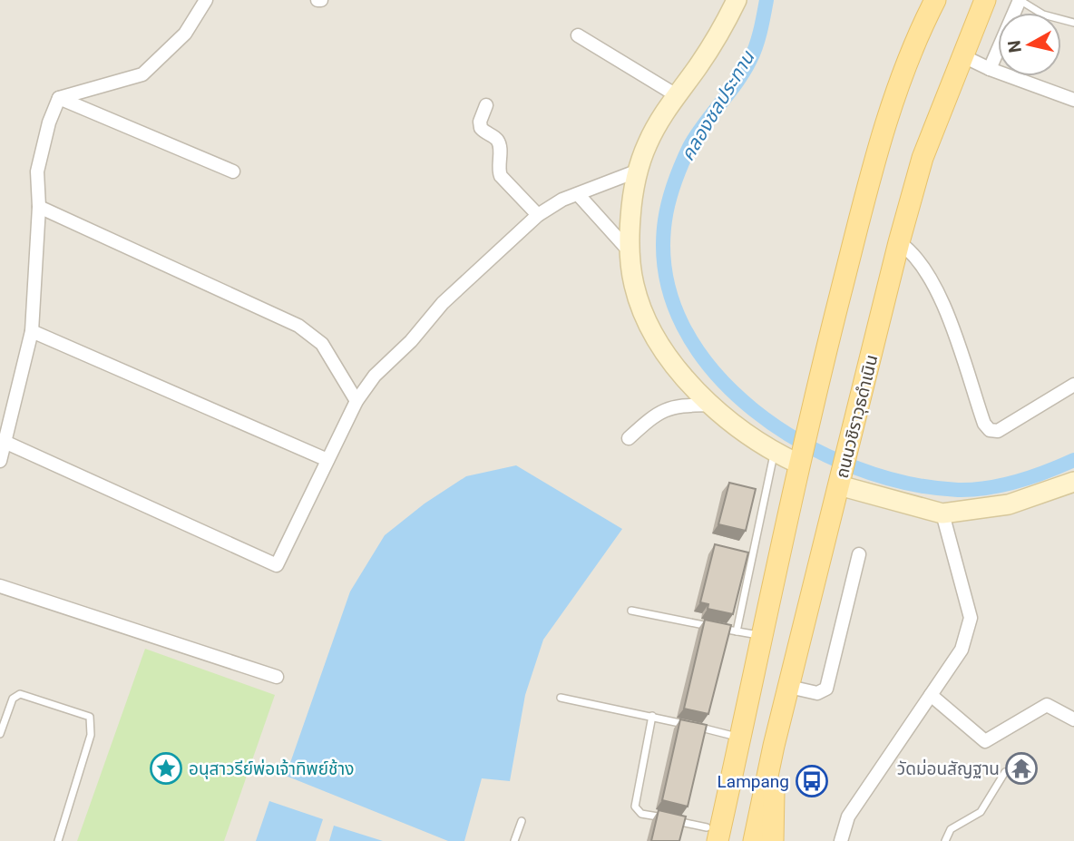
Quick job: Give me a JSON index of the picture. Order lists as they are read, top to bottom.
{
  "streets": {
    "main road": ["ถนนวชิราวุธดำเนิน"]
  },
  "water": ["คลองชลประทาน"],
  "places": {
    "place": ["อนุสาวรีย์พ่อเจ้าทิพย์ช้าง"],
    "temple": ["วัดม่อนสัญฐาน"],
    "bus stop": ["Lampang"]
  },
  "north": "left"
}
